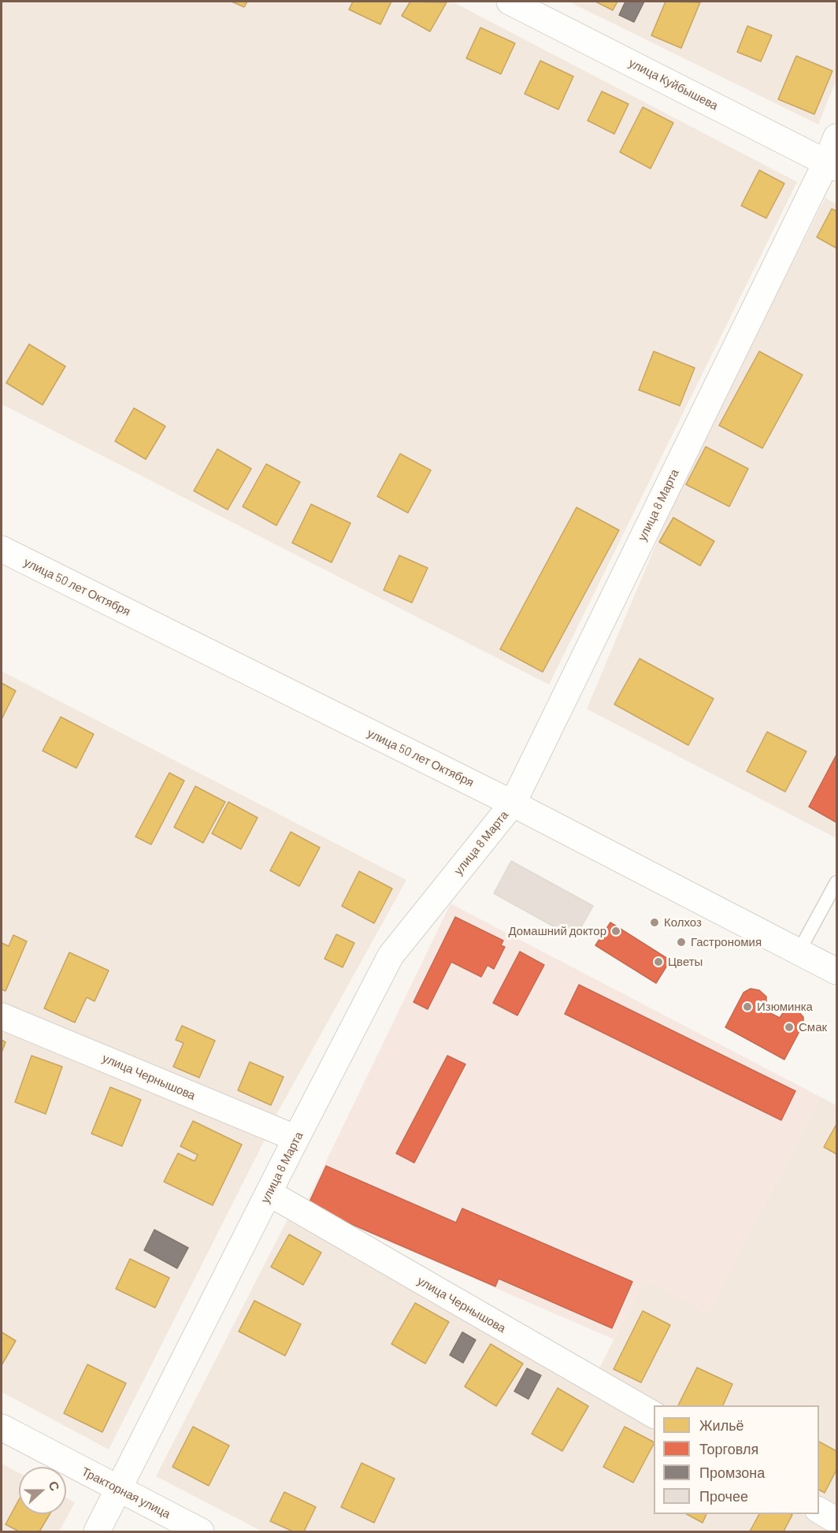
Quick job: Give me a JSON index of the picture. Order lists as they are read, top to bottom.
{
  "streets": {
    "street": [
      "улица Куйбышева",
      "улица 8 Марта",
      "улица 50 лет Октября",
      "улица Чернышова",
      "Тракторная улица"
    ]
  },
  "crossings": [
    ["улица Куйбышева", "улица 8 Марта"],
    ["улица 8 Марта", "улица 50 лет Октября"],
    ["улица 8 Марта", "улица Чернышова"],
    ["улица 8 Марта", "Тракторная улица"]
  ],
  "places": [
    "Колхоз",
    "Домашний доктор",
    "Гастрономия",
    "Цветы",
    "Изюминка",
    "Смак"
  ],
  "legend": [
    "Жильё",
    "Торговля",
    "Промзона",
    "Прочее"
  ],
  "north": "right"
}
